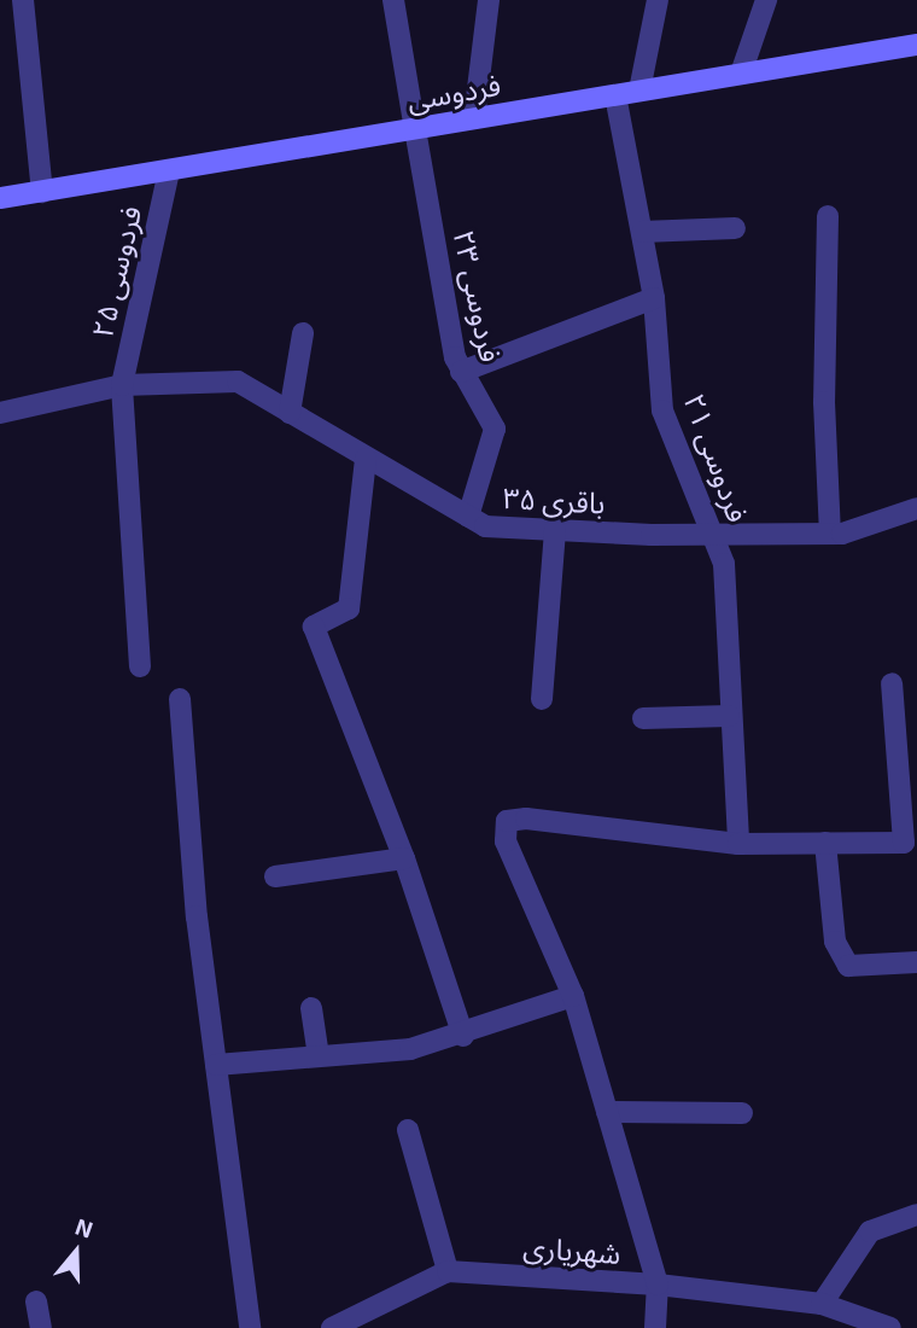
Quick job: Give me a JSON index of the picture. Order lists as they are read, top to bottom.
{
  "streets": {
    "main road": ["فردوسی"],
    "street": [
      "فردوسی ۲۵",
      "فردوسی ۲۳",
      "فردوسی ۲۱",
      "باقری ۳۵",
      "شهریاری"
    ]
  },
  "crossings": [
    ["فردوسی", "فردوسی ۲۵"],
    ["فردوسی", "فردوسی ۲۳"],
    ["فردوسی", "فردوسی ۲۱"],
    ["فردوسی ۲۵", "باقری ۳۵"],
    ["فردوسی ۲۳", "باقری ۳۵"],
    ["فردوسی ۲۱", "باقری ۳۵"]
  ],
  "north": "top"
}
